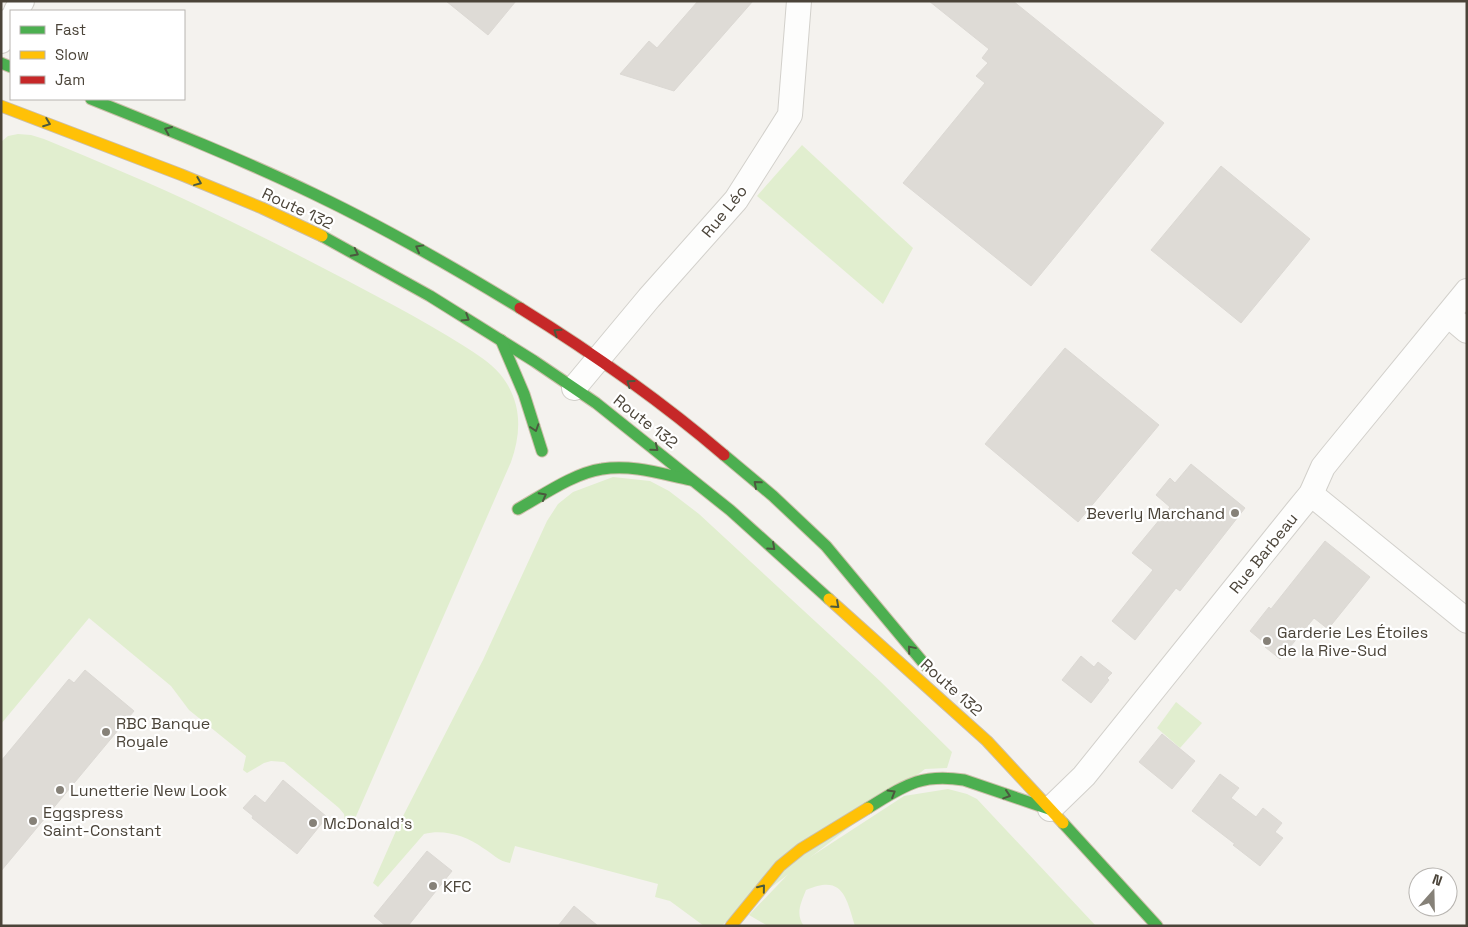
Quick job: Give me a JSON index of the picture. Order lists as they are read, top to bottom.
{
  "streets": {
    "highway": ["Route 132"],
    "street": ["Rue Léo", "Rue Barbeau"]
  },
  "crossings": [
    ["Route 132", "Rue Léo"],
    ["Route 132", "Rue Barbeau"]
  ],
  "places": [
    "Beverly Marchand",
    "Garderie Les Étoiles de la Rive-Sud",
    "RBC Banque Royale",
    "Lunetterie New Look",
    "Eggspress Saint-Constant",
    "McDonald's",
    "KFC"
  ],
  "legend": ["Fast", "Slow", "Jam"],
  "north": "top"
}
